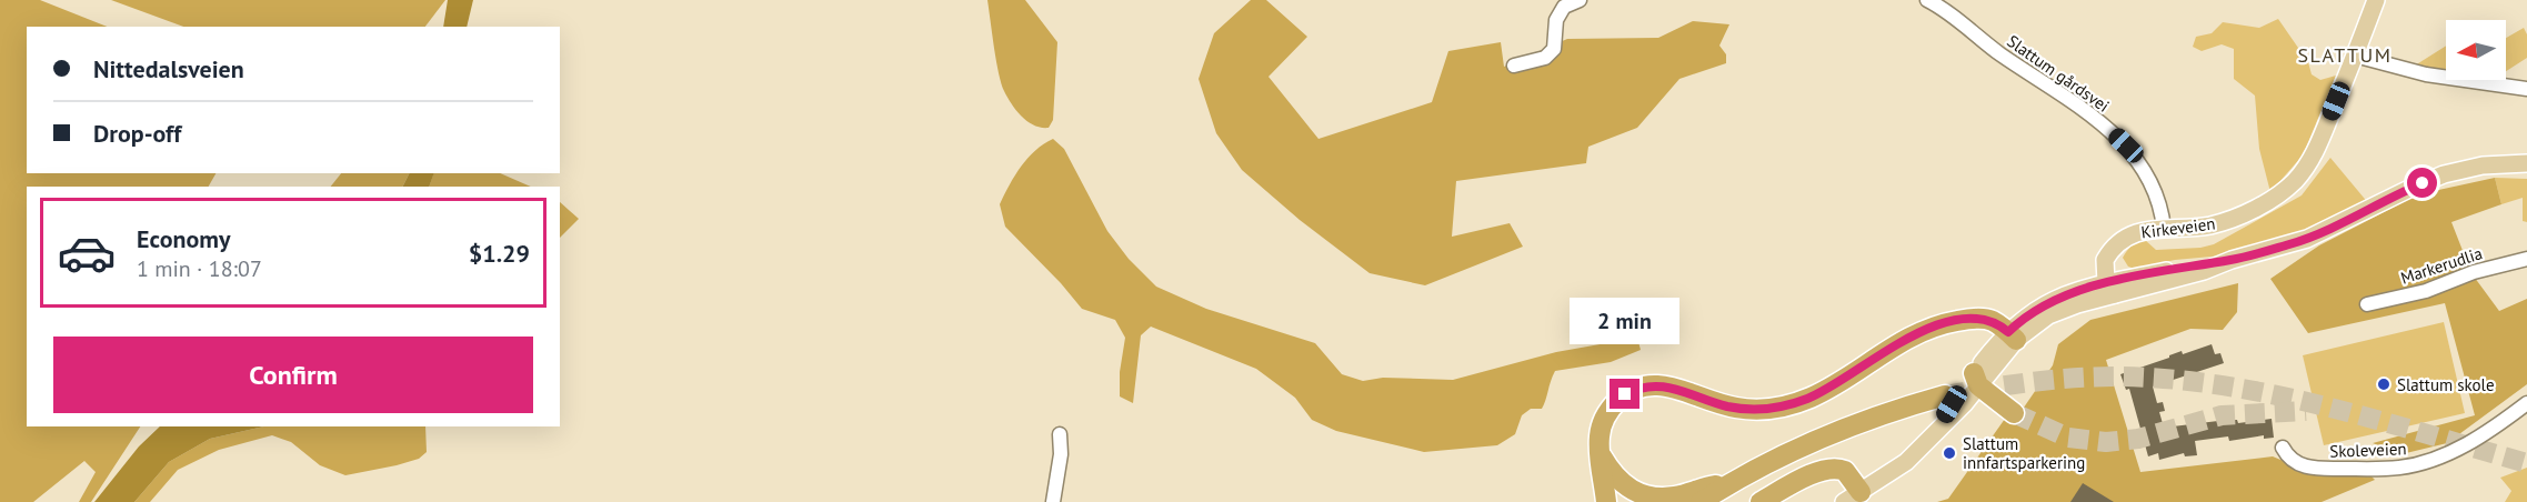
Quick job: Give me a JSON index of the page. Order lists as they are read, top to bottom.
{
  "streets": {
    "main road": ["Kirkeveien"],
    "street": ["Slattum gårdsvei", "Markerudlia", "Skoleveien"]
  },
  "crossings": [
    ["Slattum gårdsvei", "Kirkeveien"]
  ],
  "districts": ["SLATTUM"],
  "places": ["Slattum skole", "Slattum innfartsparkering"],
  "north": "left",
  "page": {
    "banner": ["Nittedalsveien", "Drop-off"],
    "list": [
      {
        "name": "Economy",
        "note": "1 min · 18:07",
        "value": "$1.29"
      }
    ],
    "bubble": "2 min",
    "buttons": "Confirm"
  }
}
